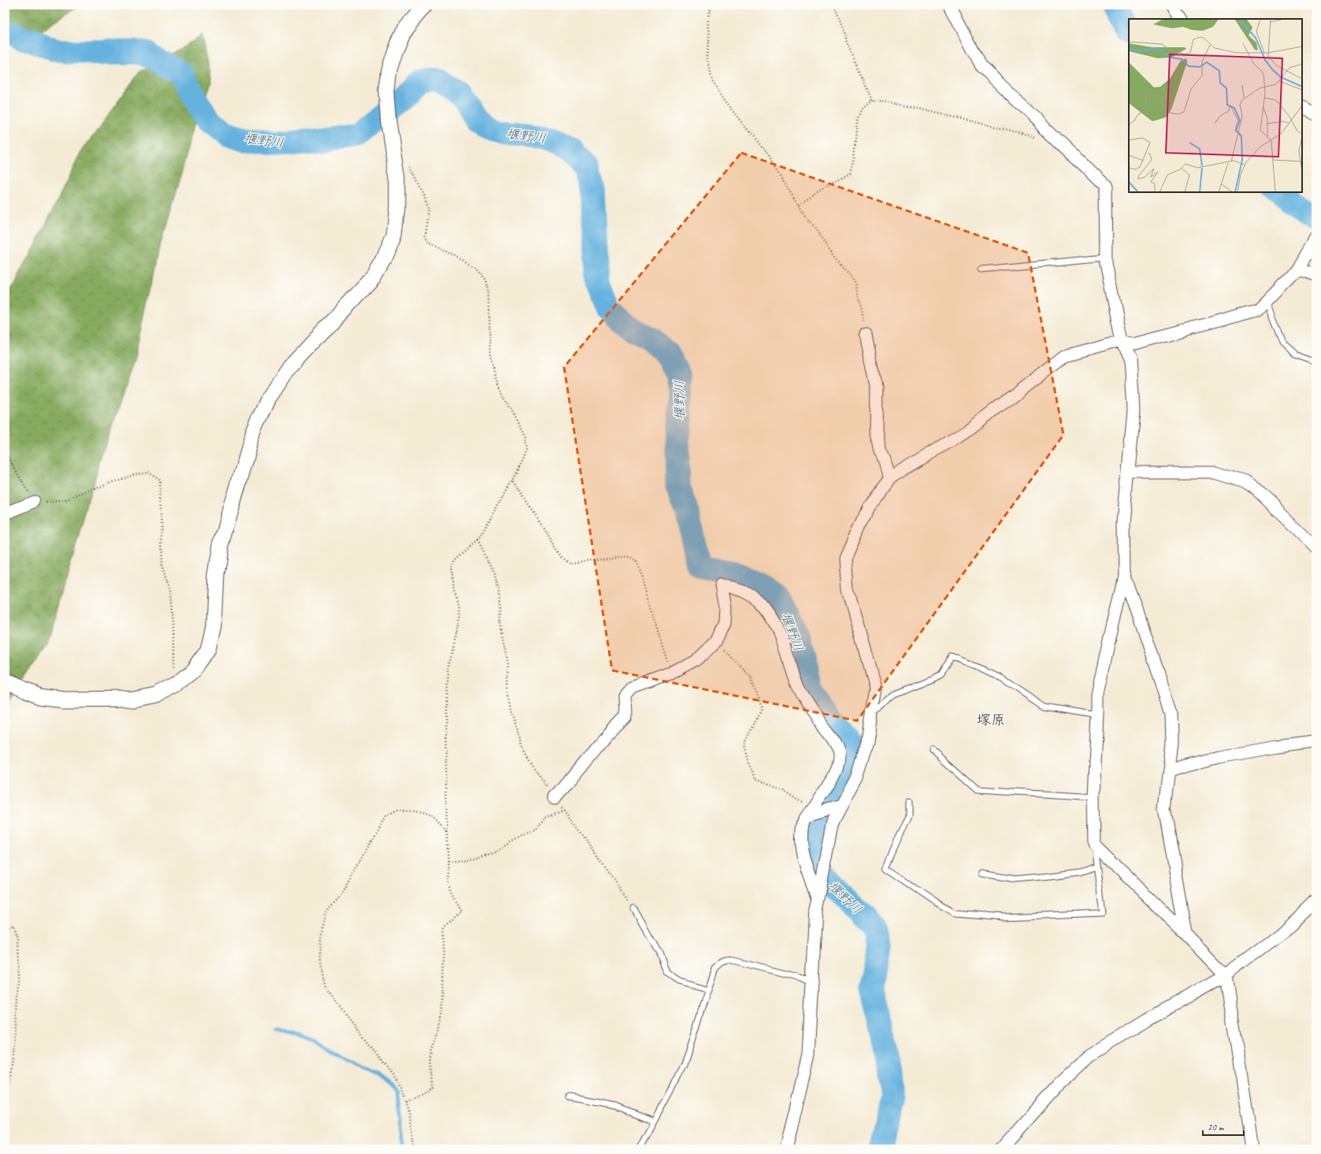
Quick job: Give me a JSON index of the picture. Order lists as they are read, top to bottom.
{
  "districts": ["塚原"],
  "water": ["堰野川"],
  "scale_bar": "20 m"
}
